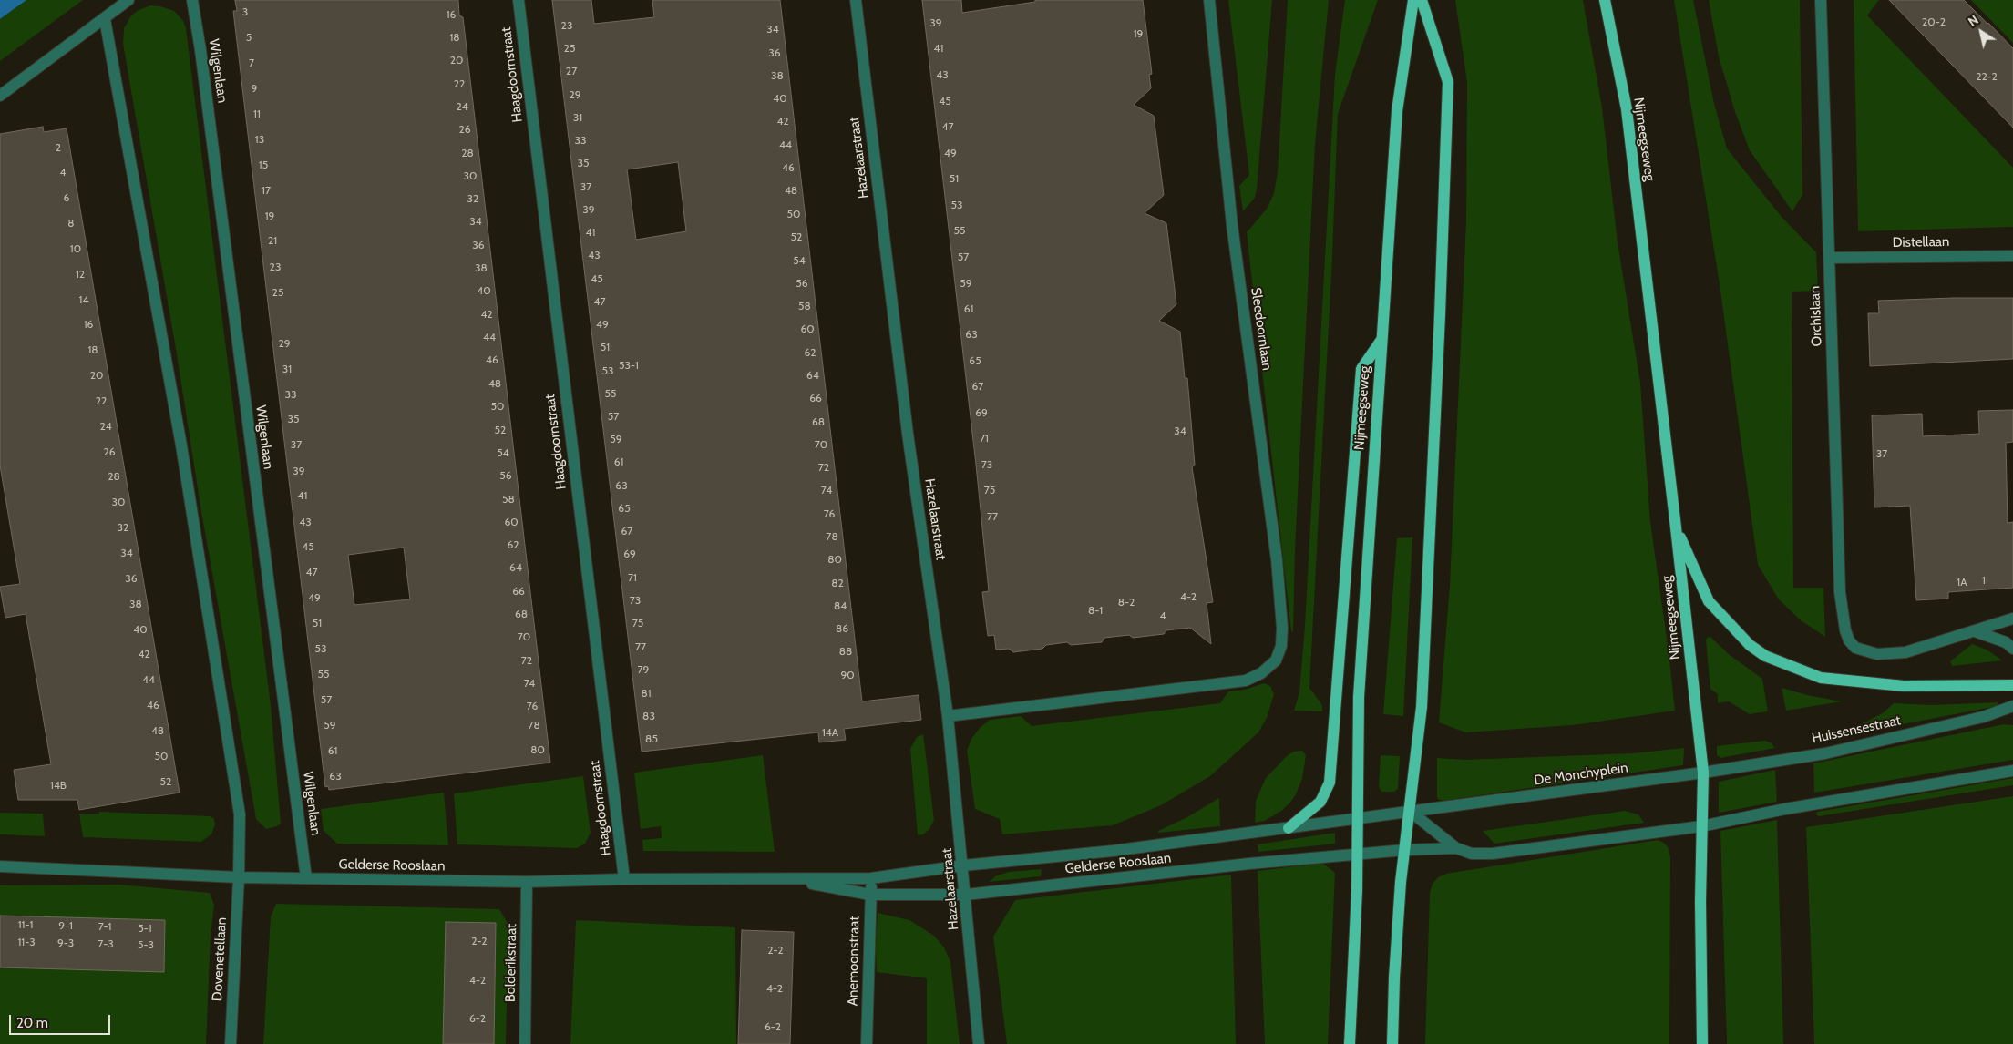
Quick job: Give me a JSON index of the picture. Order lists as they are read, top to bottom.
{
  "streets": {
    "main road": ["Nijmeegseweg"],
    "street": [
      "Wilgenlaan",
      "Haagdoornstraat",
      "Hazelaarstraat",
      "Distellaan",
      "Orchislaan",
      "Sleedoornlaan",
      "Huissensestraat",
      "De Monchyplein",
      "Gelderse Rooslaan",
      "Dovenetellaan",
      "Anemoonstraat",
      "Bolderikstraat"
    ]
  },
  "crossings": [
    ["Wilgenlaan", "Gelderse Rooslaan"],
    ["Haagdoornstraat", "Gelderse Rooslaan"],
    ["Nijmeegseweg", "Huissensestraat"],
    ["Nijmeegseweg", "De Monchyplein"],
    ["Nijmeegseweg", "Gelderse Rooslaan"],
    ["Hazelaarstraat", "Sleedoornlaan"],
    ["Hazelaarstraat", "Gelderse Rooslaan"],
    ["Distellaan", "Orchislaan"],
    ["Huissensestraat", "De Monchyplein"],
    ["De Monchyplein", "Gelderse Rooslaan"],
    ["Gelderse Rooslaan", "Dovenetellaan"],
    ["Gelderse Rooslaan", "Anemoonstraat"],
    ["Gelderse Rooslaan", "Bolderikstraat"]
  ],
  "house_numbers": [
    "3",
    "16",
    "20-2",
    "39",
    "23",
    "34",
    "19",
    "5",
    "18",
    "25",
    "41",
    "36",
    "20",
    "7",
    "27",
    "43",
    "38",
    "22-2",
    "22",
    "9",
    "29",
    "40",
    "45",
    "24",
    "11",
    "31",
    "42",
    "47",
    "26",
    "13",
    "33",
    "44",
    "2",
    "28",
    "49",
    "35",
    "15",
    "46",
    "4",
    "30",
    "51",
    "37",
    "17",
    "48",
    "6",
    "32",
    "53",
    "39",
    "50",
    "19",
    "34",
    "8",
    "55",
    "41",
    "52",
    "21",
    "36",
    "10",
    "43",
    "57",
    "54",
    "23",
    "38",
    "12",
    "45",
    "56",
    "59",
    "40",
    "25",
    "14",
    "47",
    "58",
    "61",
    "42",
    "16",
    "49",
    "60",
    "63",
    "44",
    "29",
    "51",
    "18",
    "62",
    "46",
    "65",
    "53-1",
    "31",
    "53",
    "20",
    "64",
    "48",
    "67",
    "55",
    "33",
    "66",
    "22",
    "50",
    "69",
    "57",
    "35",
    "68",
    "24",
    "52",
    "34",
    "71",
    "59",
    "37",
    "70",
    "26",
    "54",
    "37",
    "61",
    "73",
    "72",
    "39",
    "56",
    "28",
    "63",
    "74",
    "75",
    "41",
    "58",
    "30",
    "65",
    "76",
    "77",
    "43",
    "60",
    "32",
    "67",
    "78",
    "62",
    "45",
    "34",
    "69",
    "80",
    "64",
    "47",
    "71",
    "36",
    "1",
    "1A",
    "82",
    "66",
    "4-2",
    "49",
    "73",
    "8-2",
    "38",
    "84",
    "8-1",
    "68",
    "4",
    "51",
    "75",
    "86",
    "40",
    "70",
    "77",
    "53",
    "88",
    "42",
    "72",
    "79",
    "55",
    "90",
    "44",
    "74",
    "81",
    "57",
    "46",
    "76",
    "83",
    "59",
    "78",
    "48",
    "14A",
    "85",
    "80",
    "61",
    "50",
    "63",
    "52",
    "14B",
    "11-1",
    "9-1",
    "7-1",
    "5-1",
    "2-2",
    "11-3",
    "9-3",
    "7-3",
    "5-3",
    "2-2",
    "4-2",
    "4-2",
    "6-2",
    "6-2"
  ],
  "scale_bar": "20 m",
  "north": "top left"
}
